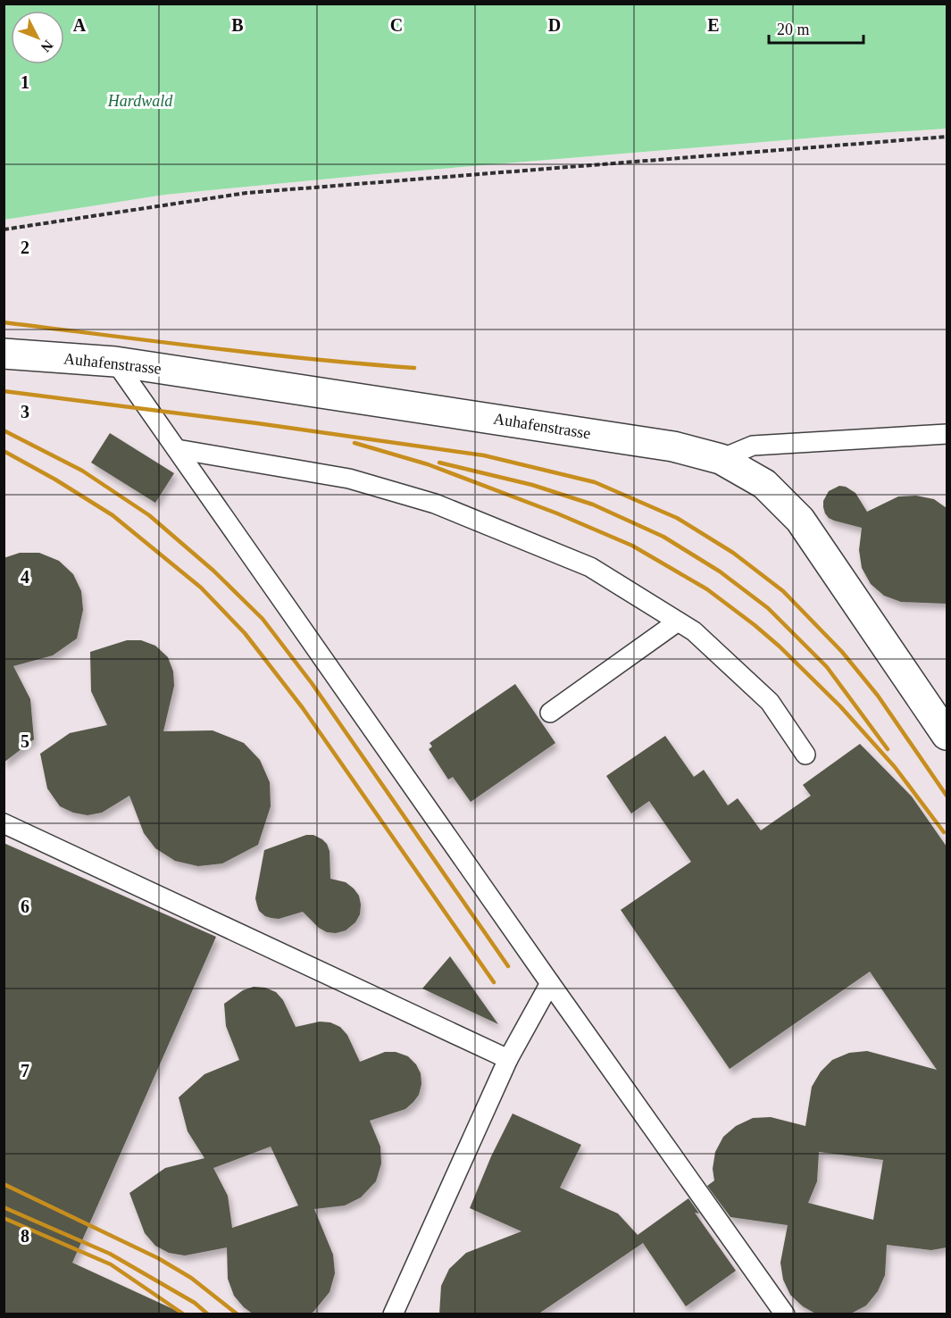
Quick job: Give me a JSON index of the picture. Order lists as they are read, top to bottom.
{
  "streets": {
    "street": ["Auhafenstrasse"]
  },
  "parks": ["Hardwald"],
  "scale_bar": "20 m",
  "north": "bottom right",
  "grid": {
    "columns": [
      "A",
      "B",
      "C",
      "D",
      "E"
    ],
    "rows": [
      "1",
      "2",
      "3",
      "4",
      "5",
      "6",
      "7",
      "8"
    ]
  }
}
